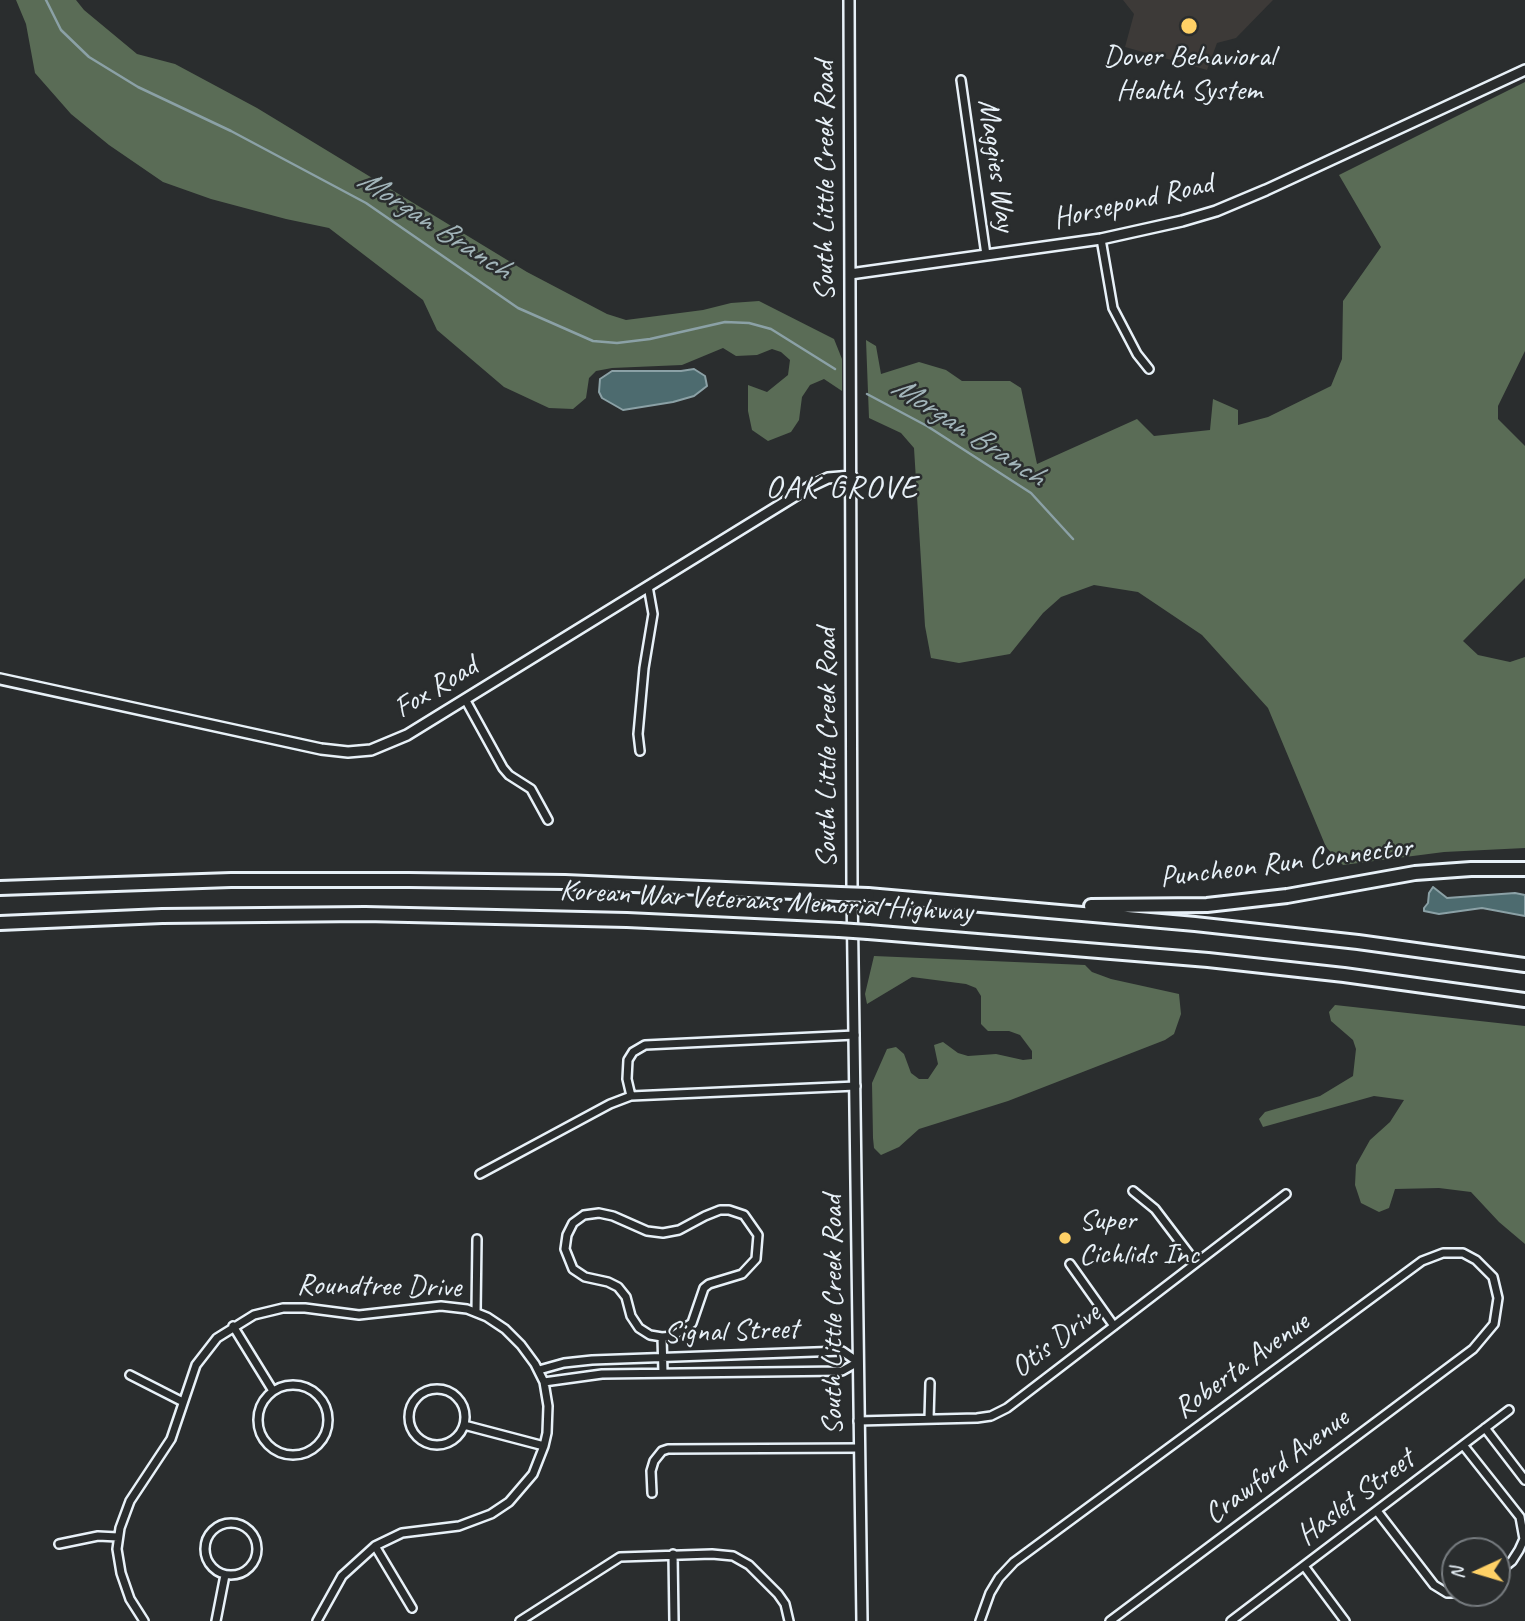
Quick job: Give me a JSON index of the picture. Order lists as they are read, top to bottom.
{
  "streets": {
    "highway": ["Puncheon Run Connector", "Korean War Veterans Memorial Highway"],
    "street": [
      "Maggies Way",
      "South Little Creek Road",
      "Horsepond Road",
      "Fox Road",
      "Roundtree Drive",
      "Signal Street",
      "Otis Drive",
      "Roberta Avenue",
      "Crawford Avenue",
      "Haslet Street"
    ]
  },
  "crossings": [
    ["Maggies Way", "Horsepond Road"],
    ["South Little Creek Road", "Horsepond Road"],
    ["South Little Creek Road", "Fox Road"],
    ["South Little Creek Road", "Signal Street"],
    ["South Little Creek Road", "Otis Drive"],
    ["Puncheon Run Connector", "Korean War Veterans Memorial Highway"],
    ["Roundtree Drive", "Signal Street"],
    ["Roberta Avenue", "Crawford Avenue"]
  ],
  "districts": ["OAK GROVE"],
  "water": ["Morgan Branch"],
  "places": ["Dover Behavioral Health System", "Super Cichlids Inc"],
  "north": "left"
}
